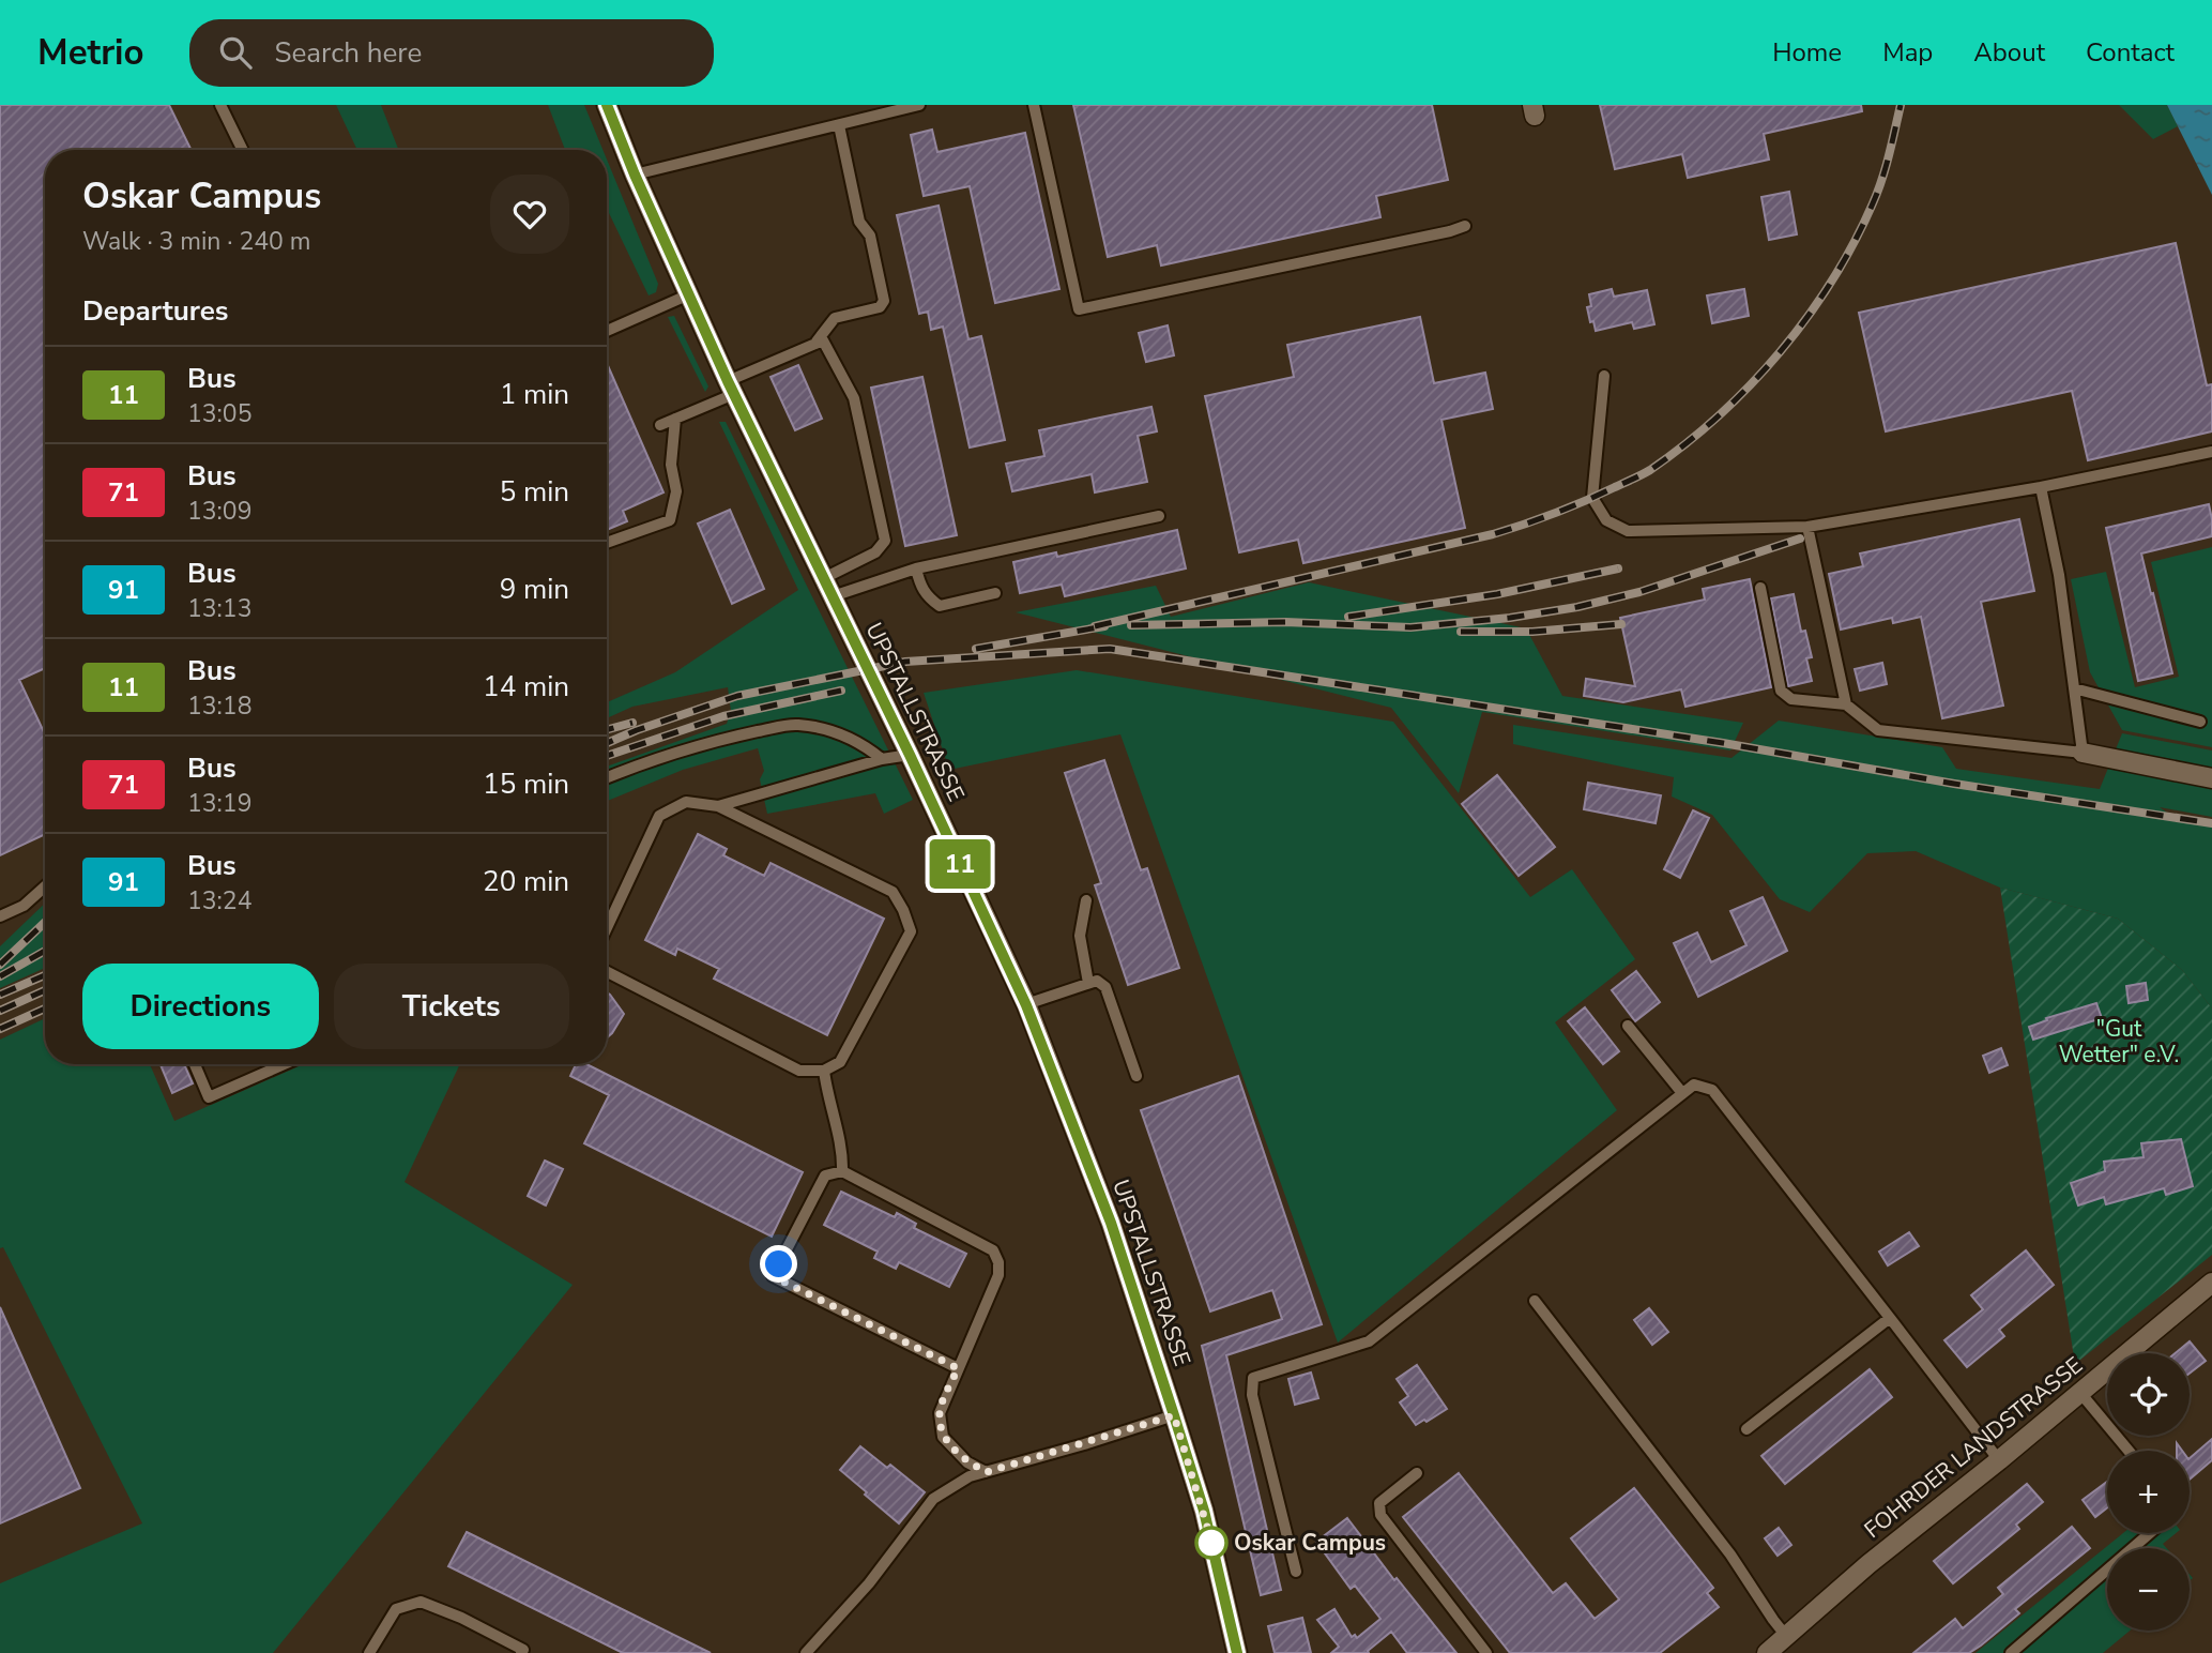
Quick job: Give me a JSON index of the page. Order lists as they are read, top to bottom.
{
  "streets": {
    "street": ["UPSTALLSTRASSE", "FOHRDER LANDSTRASSE"]
  },
  "parks": ["\"Gut Wetter\" e.V."],
  "places": ["Oskar Campus"],
  "lines": ["bus line 11"],
  "page": {
    "header": "Metrio",
    "search": "Search here",
    "nav": [
      "Home",
      "Map",
      "About",
      "Contact"
    ],
    "on_map": "11",
    "heading": [
      ["Oskar Campus", "Walk · 3 min · 240 m"],
      "Departures"
    ],
    "list": [
      {
        "mark": "11",
        "name": "Bus",
        "note": "13:05",
        "value": "1 min"
      },
      {
        "mark": "71",
        "name": "Bus",
        "note": "13:09",
        "value": "5 min"
      },
      {
        "mark": "91",
        "name": "Bus",
        "note": "13:13",
        "value": "9 min"
      },
      {
        "mark": "11",
        "name": "Bus",
        "note": "13:18",
        "value": "14 min"
      },
      {
        "mark": "71",
        "name": "Bus",
        "note": "13:19",
        "value": "15 min"
      },
      {
        "mark": "91",
        "name": "Bus",
        "note": "13:24",
        "value": "20 min"
      }
    ],
    "buttons": ["Directions", "Tickets"],
    "map_buttons": ["+", "−"]
  }
}
